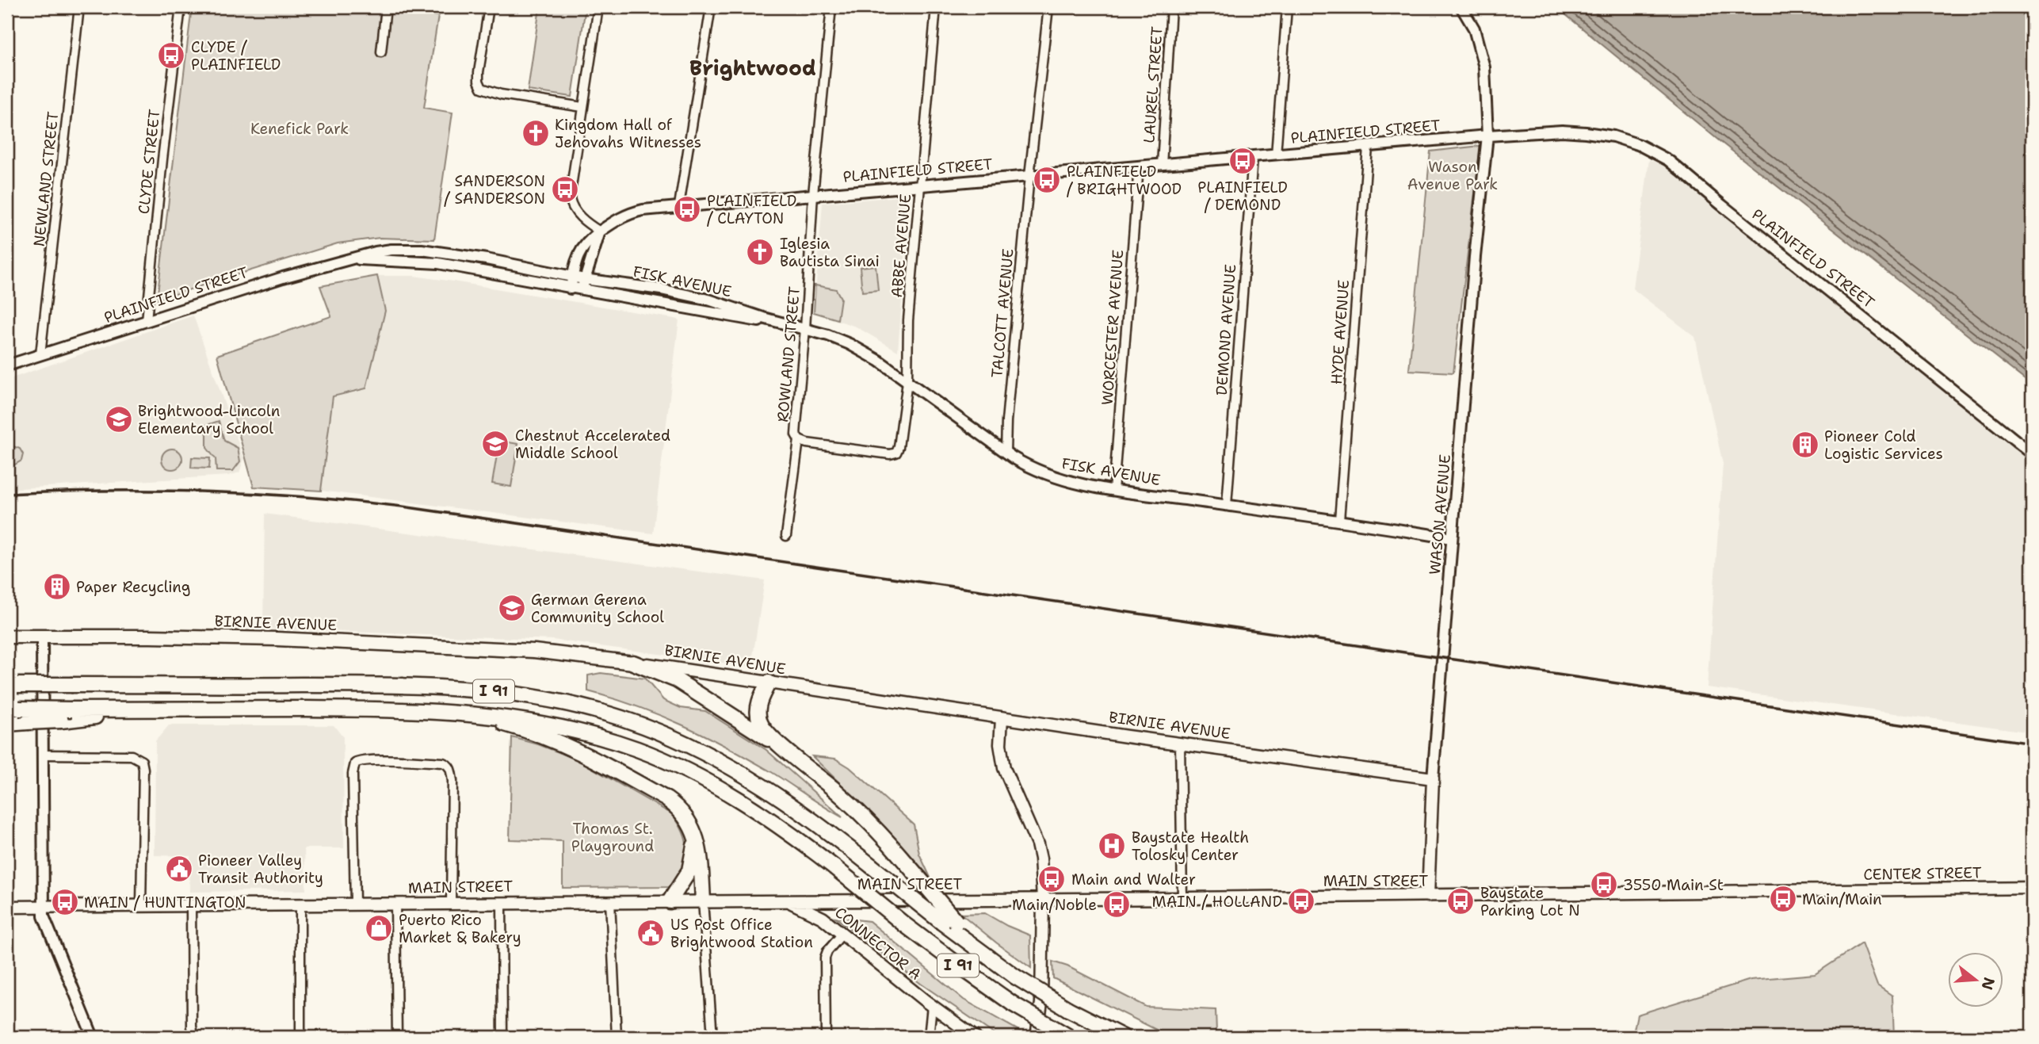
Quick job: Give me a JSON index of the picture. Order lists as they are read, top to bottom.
{
  "streets": {
    "highway": ["I 91"],
    "main road": [
      "WASON AVENUE",
      "BIRNIE AVENUE",
      "CENTER STREET",
      "MAIN STREET",
      "CONNECTOR A"
    ],
    "street": [
      "LAUREL STREET",
      "PLAINFIELD STREET",
      "CLYDE STREET",
      "NEWLAND STREET",
      "ABBE AVENUE",
      "FISK AVENUE",
      "TALCOTT AVENUE",
      "WORCESTER AVENUE",
      "DEMOND AVENUE",
      "HYDE AVENUE",
      "ROWLAND STREET"
    ]
  },
  "crossings": [
    ["LAUREL STREET", "PLAINFIELD STREET"],
    ["PLAINFIELD STREET", "CLYDE STREET"],
    ["PLAINFIELD STREET", "NEWLAND STREET"],
    ["PLAINFIELD STREET", "ABBE AVENUE"],
    ["PLAINFIELD STREET", "FISK AVENUE"],
    ["PLAINFIELD STREET", "TALCOTT AVENUE"],
    ["PLAINFIELD STREET", "WORCESTER AVENUE"],
    ["PLAINFIELD STREET", "DEMOND AVENUE"],
    ["PLAINFIELD STREET", "HYDE AVENUE"],
    ["PLAINFIELD STREET", "ROWLAND STREET"],
    ["PLAINFIELD STREET", "WASON AVENUE"],
    ["ABBE AVENUE", "FISK AVENUE"],
    ["ABBE AVENUE", "ROWLAND STREET"],
    ["FISK AVENUE", "TALCOTT AVENUE"],
    ["FISK AVENUE", "WORCESTER AVENUE"],
    ["FISK AVENUE", "DEMOND AVENUE"],
    ["FISK AVENUE", "HYDE AVENUE"],
    ["FISK AVENUE", "ROWLAND STREET"],
    ["FISK AVENUE", "WASON AVENUE"],
    ["WASON AVENUE", "BIRNIE AVENUE"],
    ["WASON AVENUE", "MAIN STREET"],
    ["CENTER STREET", "MAIN STREET"],
    ["MAIN STREET", "CONNECTOR A"]
  ],
  "districts": ["Brightwood"],
  "parks": ["Kenefick Park", "Wason Avenue Park", "Thomas St. Playground"],
  "places": {
    "bus stop": [
      "CLYDE / PLAINFIELD",
      "PLAINFIELD / DEMOND",
      "PLAINFIELD / BRIGHTWOOD",
      "SANDERSON / SANDERSON",
      "PLAINFIELD / CLAYTON",
      "Main and Walter",
      "3550 Main St",
      "Main/Main",
      "MAIN / HOLLAND",
      "Baystate Parking Lot N",
      "MAIN / HUNTINGTON",
      "Main/Noble"
    ],
    "church": ["Kingdom Hall of Jehovahs Witnesses", "Iglesia Bautista Sinai"],
    "school or university": ["Brightwood-Lincoln Elementary School", "Chestnut Accelerated Middle School", "German Gerena Community School"],
    "building": ["Pioneer Cold Logistic Services", "Paper Recycling"],
    "hospital": ["Baystate Health Tolosky Center"],
    "public building": ["Pioneer Valley Transit Authority", "US Post Office Brightwood Station"],
    "shop": ["Puerto Rico Market & Bakery"]
  },
  "north": "right"
}
